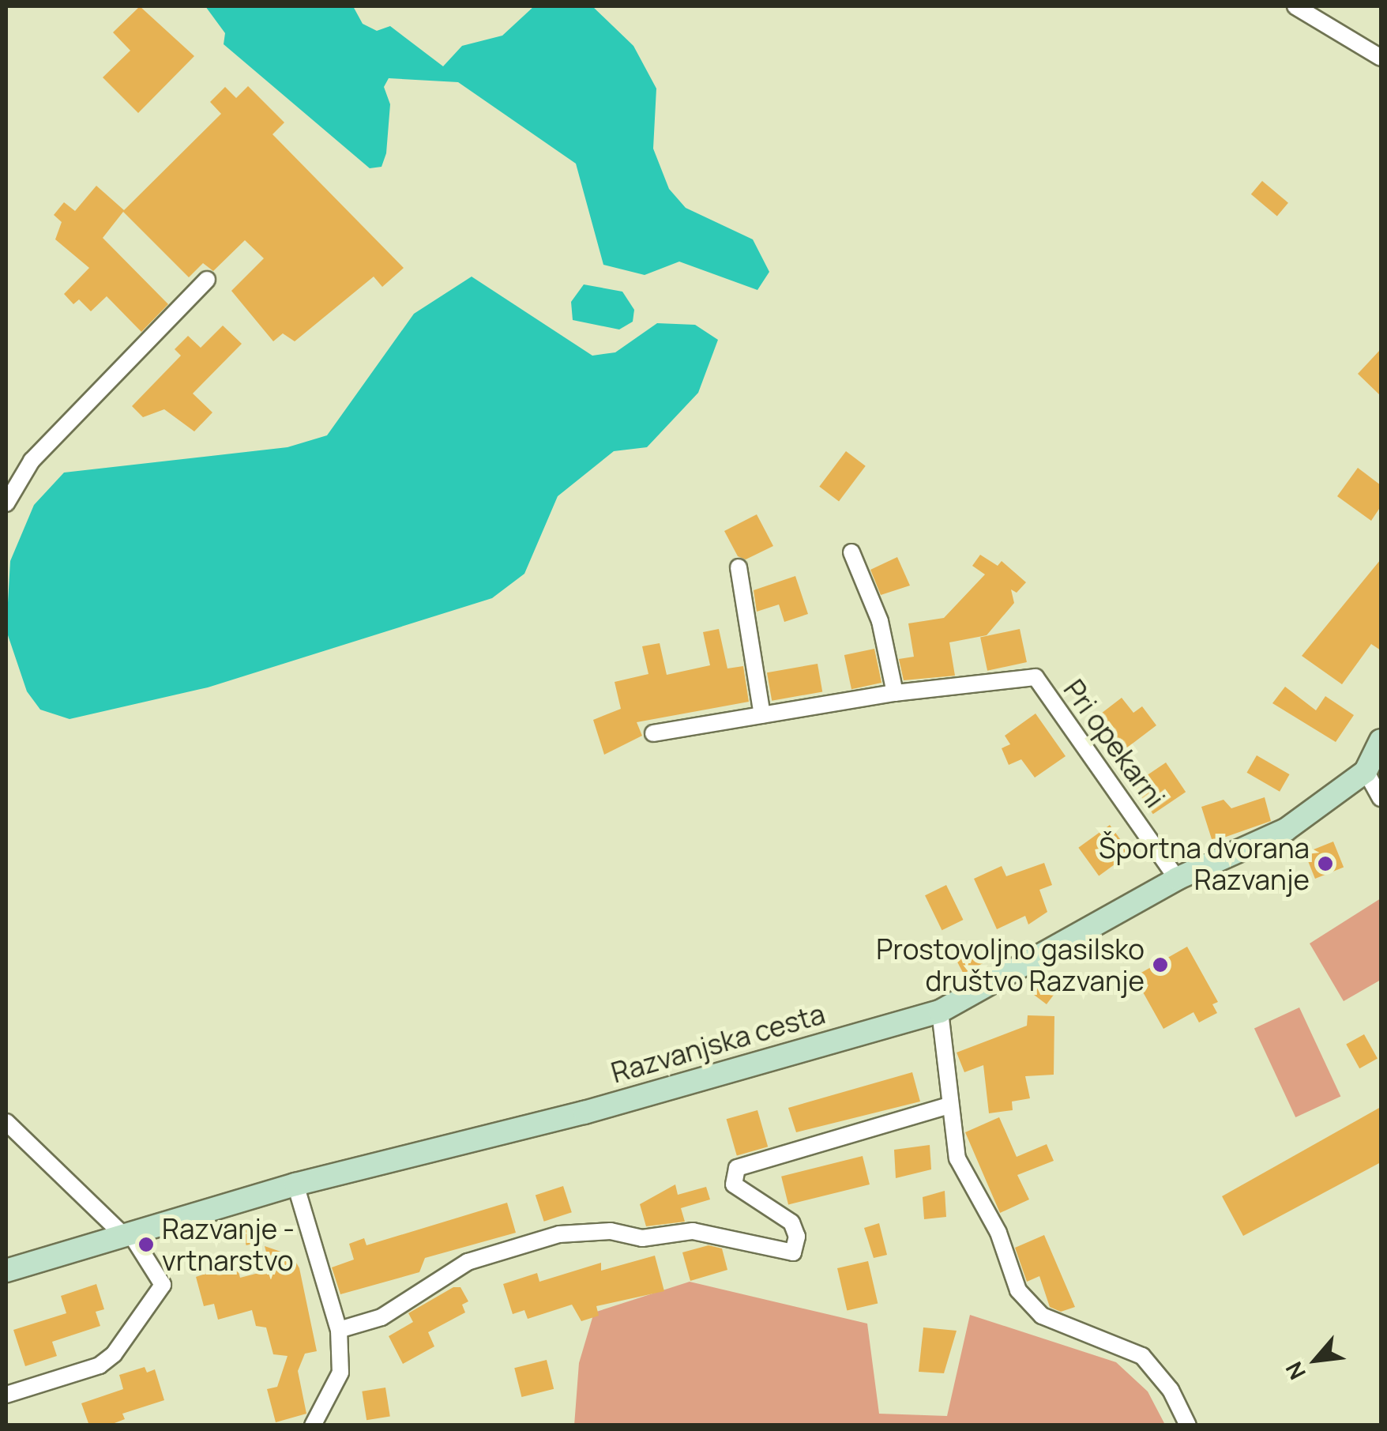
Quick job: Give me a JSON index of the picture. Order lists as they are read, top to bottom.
{
  "streets": {
    "street": ["Pri opekarni", "Razvanjska cesta"]
  },
  "crossings": [
    ["Pri opekarni", "Razvanjska cesta"]
  ],
  "places": ["Športna dvorana Razvanje", "Prostovoljno gasilsko društvo Razvanje", "Razvanje - vrtnarstvo"],
  "north": "bottom left"
}
